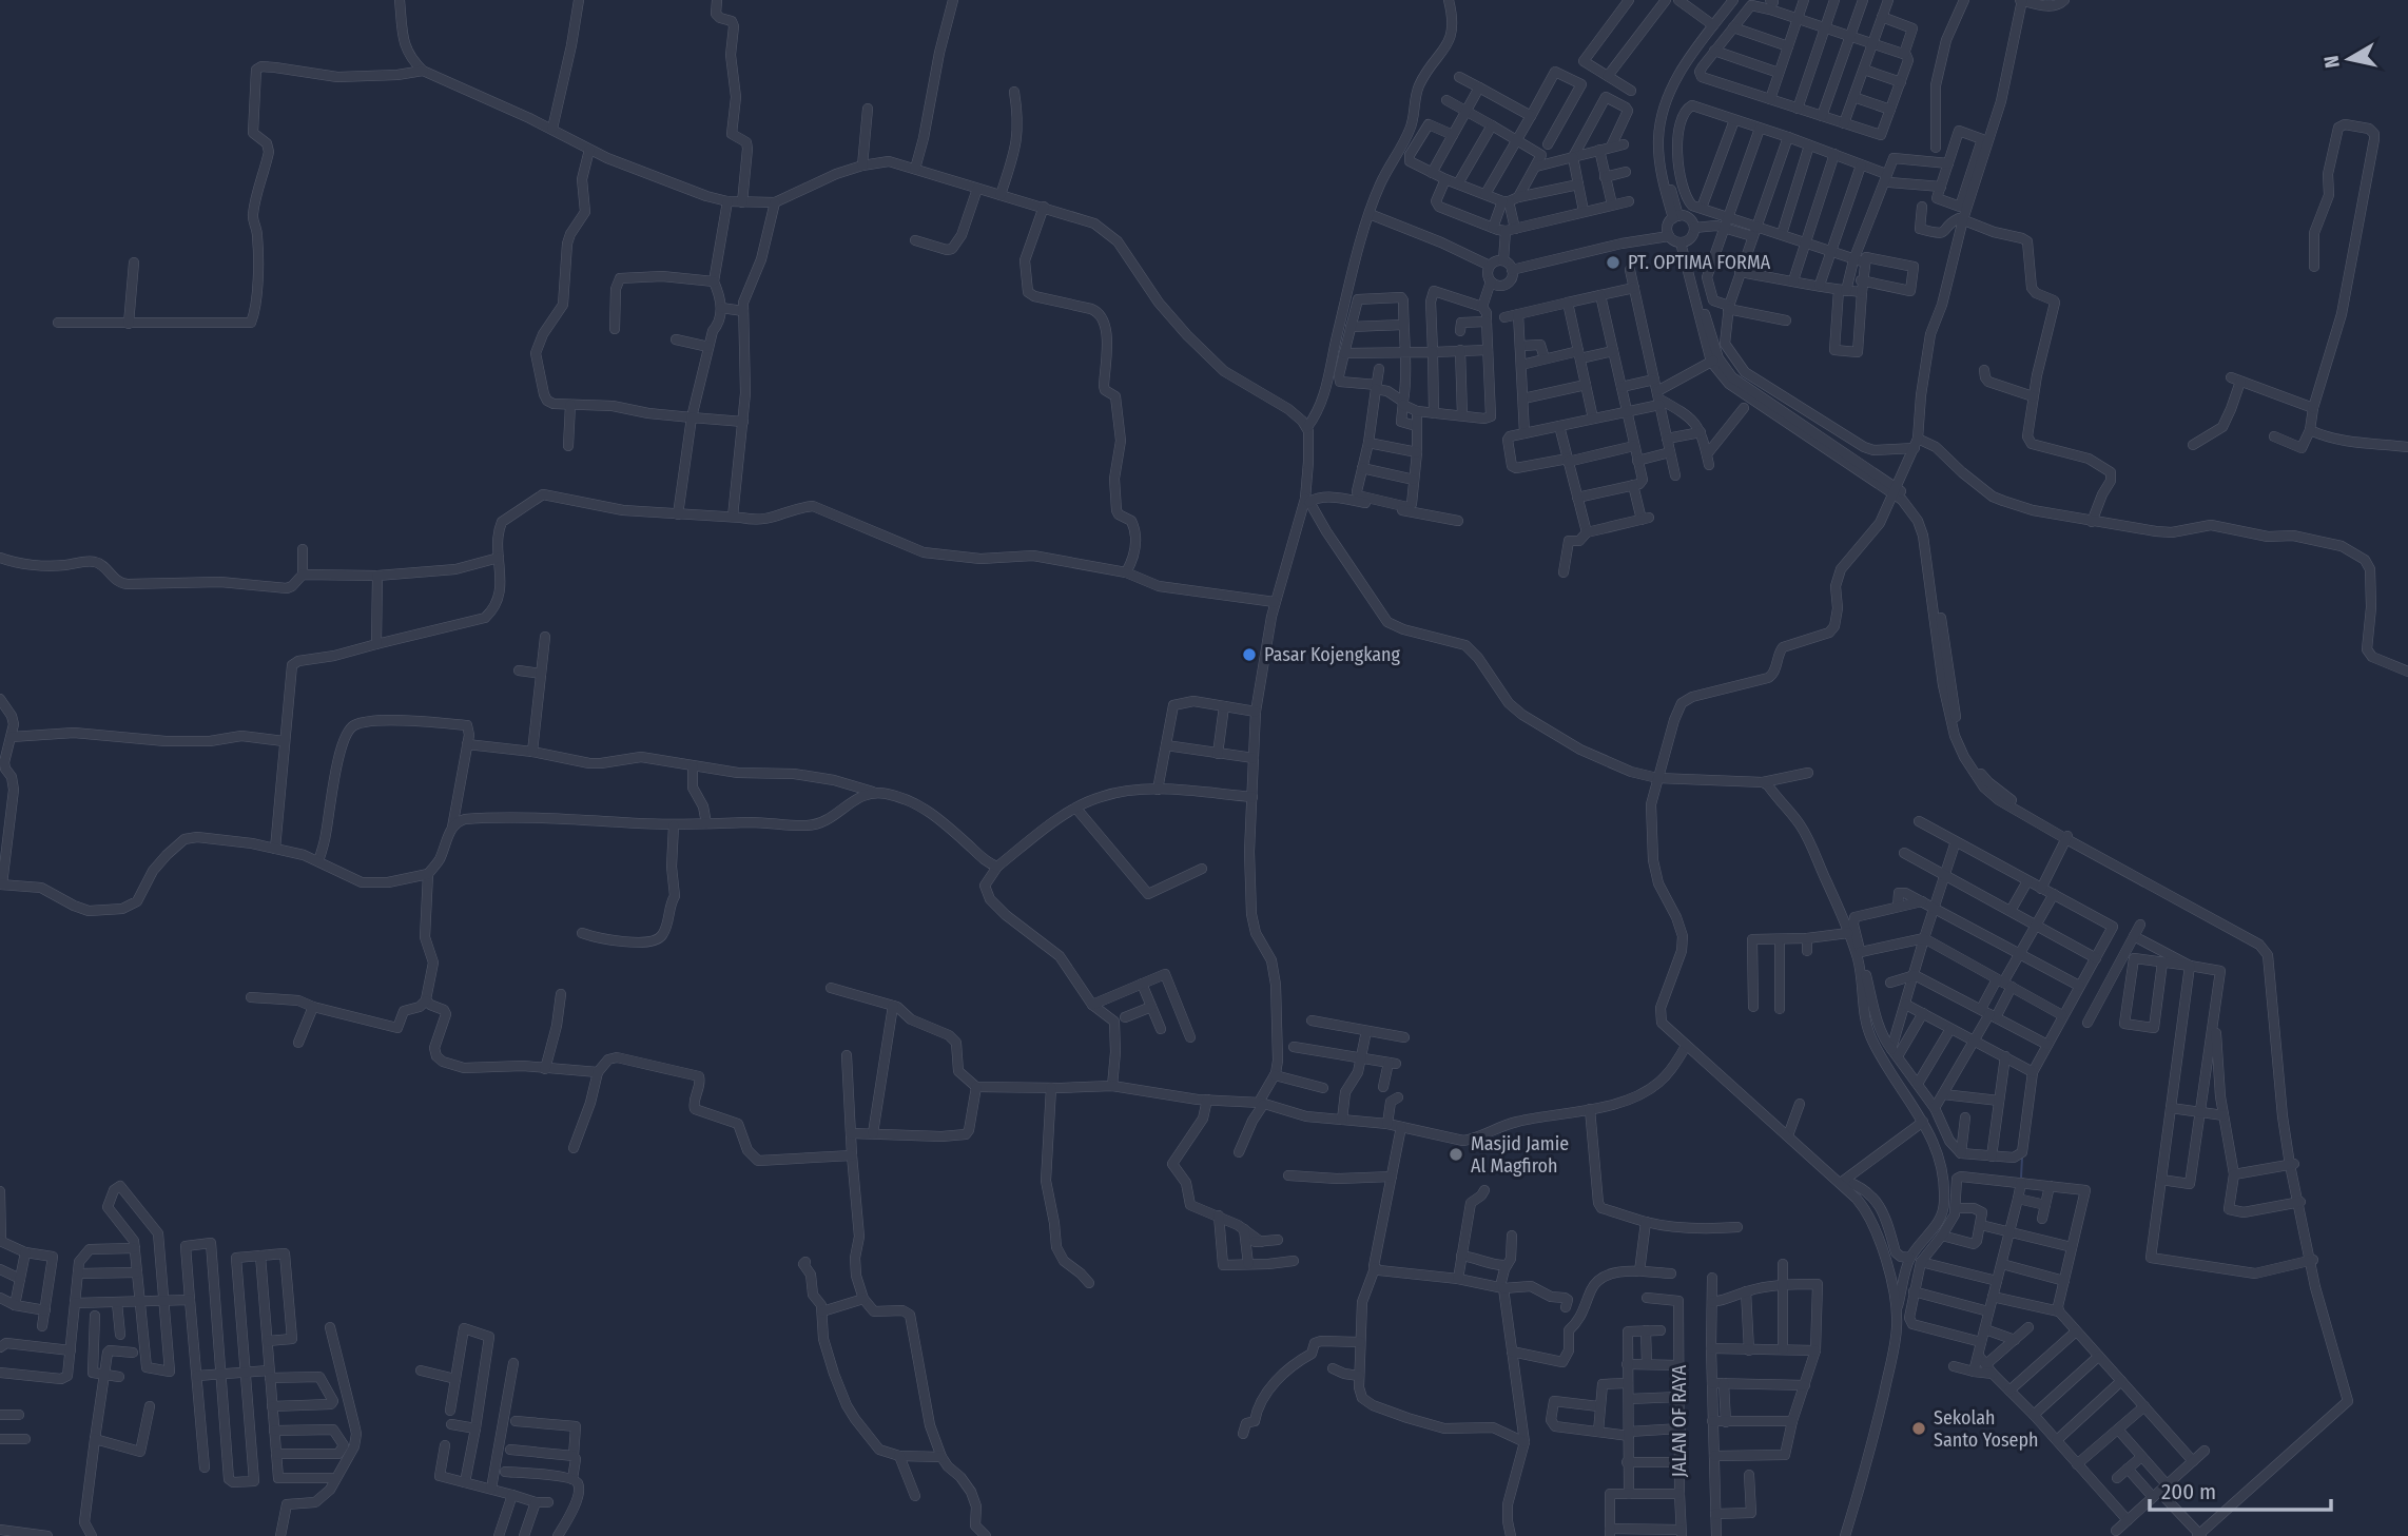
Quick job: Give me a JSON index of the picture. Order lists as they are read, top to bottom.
{
  "streets": {
    "street": ["JALAN OF RAYA"]
  },
  "places": [
    "PT. OPTIMA FORMA",
    "Pasar Kojengkang",
    "Masjid Jamie Al Magfiroh",
    "Sekolah Santo Yoseph"
  ],
  "scale_bar": "200 m",
  "north": "left"
}
